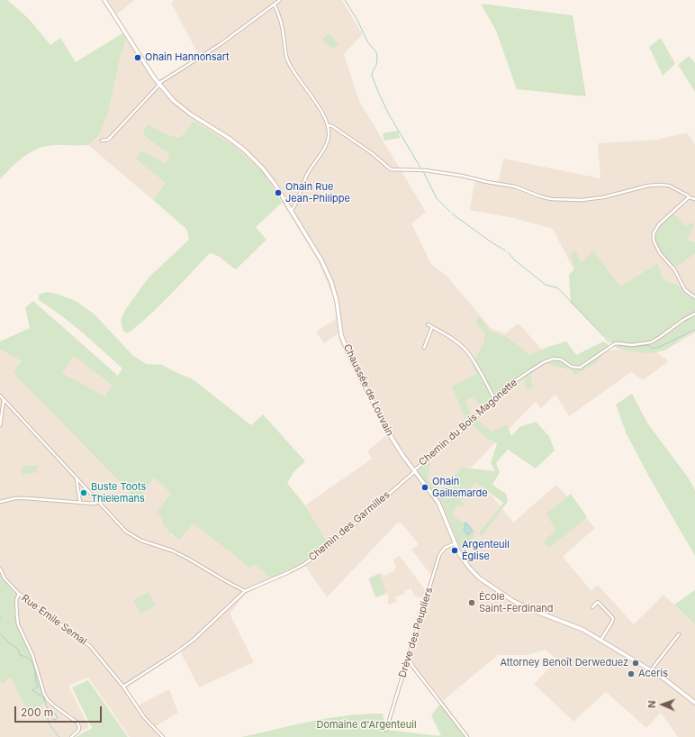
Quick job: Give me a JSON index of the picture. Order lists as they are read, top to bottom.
{
  "streets": {
    "main road": ["Chaussée de Louvain"],
    "street": [
      "Chemin du Bois Magonette",
      "Chemin des Garmilles",
      "Rue Emile Semal",
      "Drève des Peupliers"
    ]
  },
  "crossings": [
    ["Chaussée de Louvain", "Chemin du Bois Magonette"],
    ["Chaussée de Louvain", "Chemin des Garmilles"],
    ["Chaussée de Louvain", "Drève des Peupliers"],
    ["Chemin du Bois Magonette", "Chemin des Garmilles"],
    ["Chemin des Garmilles", "Rue Emile Semal"]
  ],
  "parks": ["Domaine d'Argenteuil"],
  "places": [
    "Ohain Hannonsart",
    "Ohain Rue Jean-Philippe",
    "Ohain Gaillemarde",
    "Buste Toots Thielemans",
    "Argenteuil Église",
    "École Saint-Ferdinand",
    "Attorney Benoît Derweduez",
    "Aceris"
  ],
  "scale_bar": "200 m",
  "north": "left"
}
